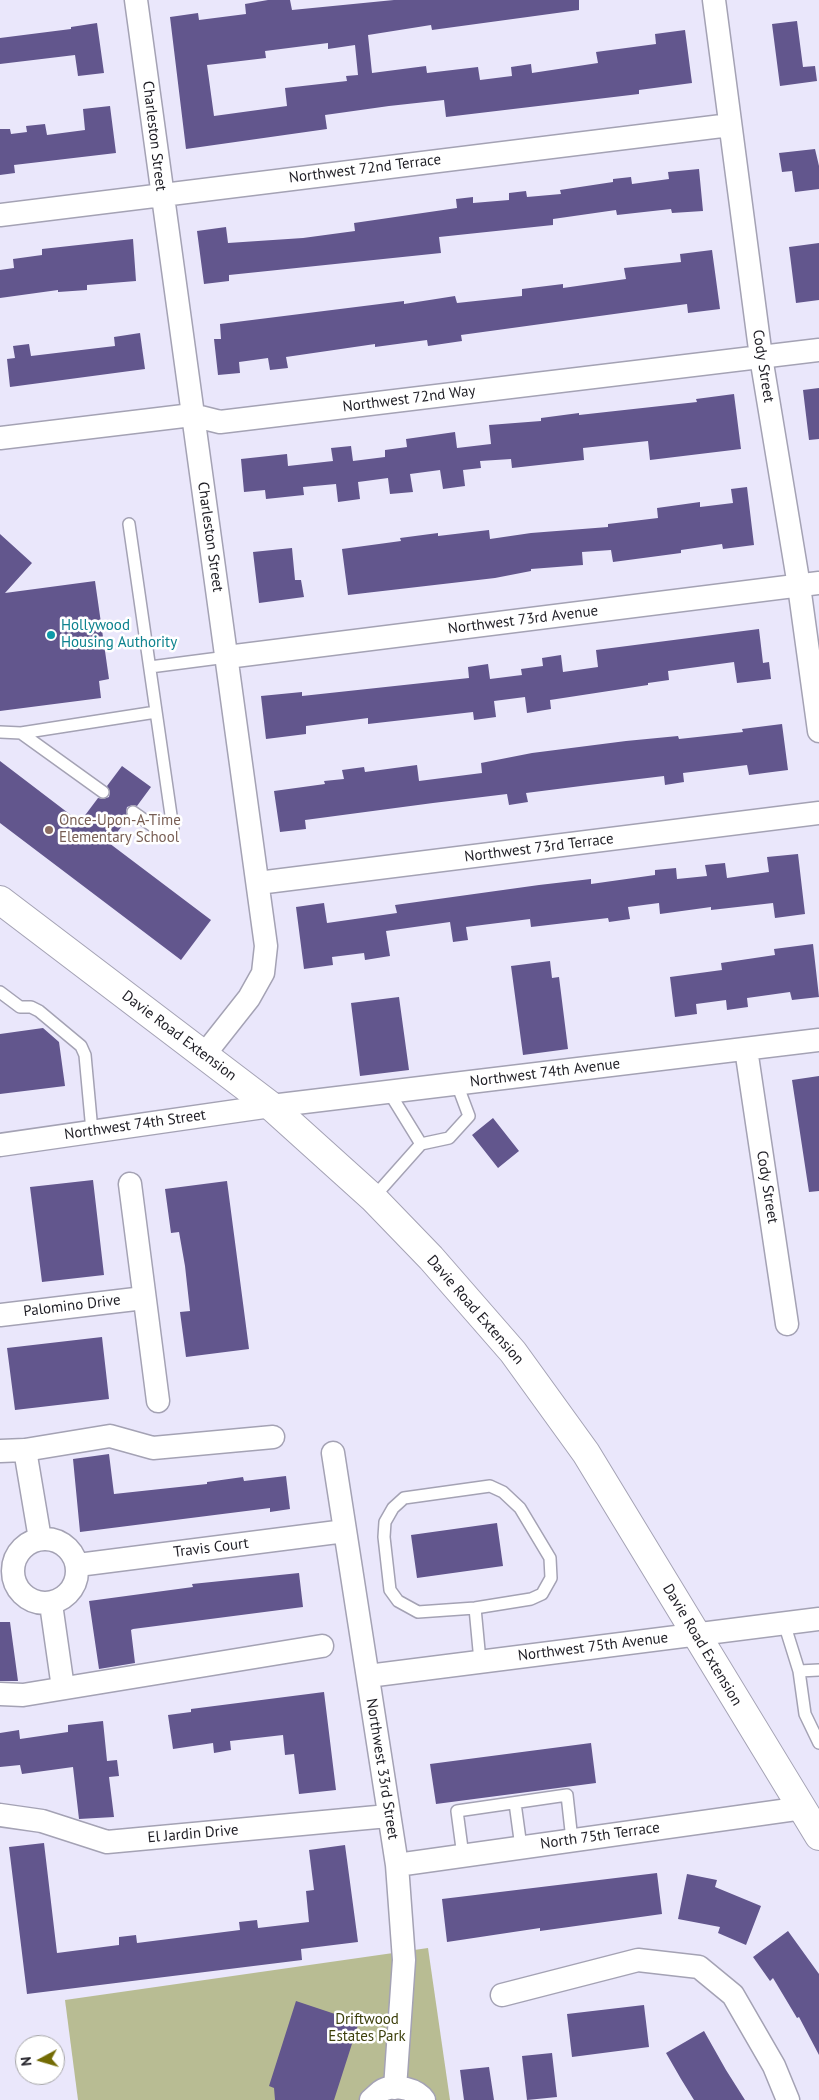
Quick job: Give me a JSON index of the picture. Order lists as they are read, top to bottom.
{
  "streets": {
    "main road": ["Davie Road Extension"],
    "street": [
      "Charleston Street",
      "Northwest 72nd Terrace",
      "Cody Street",
      "Northwest 72nd Way",
      "Northwest 73rd Avenue",
      "Northwest 73rd Terrace",
      "Northwest 74th Avenue",
      "Northwest 74th Street",
      "Palomino Drive",
      "Travis Court",
      "Northwest 75th Avenue",
      "Northwest 33rd Street",
      "El Jardin Drive",
      "North 75th Terrace"
    ]
  },
  "crossings": [
    ["Charleston Street", "Northwest 72nd Terrace"],
    ["Charleston Street", "Northwest 72nd Way"],
    ["Charleston Street", "Northwest 73rd Avenue"],
    ["Charleston Street", "Northwest 73rd Terrace"],
    ["Charleston Street", "Davie Road Extension"],
    ["Northwest 72nd Terrace", "Cody Street"],
    ["Cody Street", "Northwest 72nd Way"],
    ["Cody Street", "Northwest 73rd Avenue"],
    ["Cody Street", "Northwest 74th Avenue"],
    ["Davie Road Extension", "Northwest 74th Avenue"],
    ["Davie Road Extension", "Northwest 74th Street"],
    ["Davie Road Extension", "Northwest 75th Avenue"],
    ["Davie Road Extension", "North 75th Terrace"],
    ["Northwest 74th Avenue", "Northwest 74th Street"],
    ["Travis Court", "Northwest 33rd Street"],
    ["Northwest 75th Avenue", "Northwest 33rd Street"],
    ["Northwest 33rd Street", "El Jardin Drive"],
    ["Northwest 33rd Street", "North 75th Terrace"]
  ],
  "parks": ["Driftwood Estates Park"],
  "places": ["Hollywood Housing Authority", "Once-Upon-A-Time Elementary School"],
  "north": "left"
}
